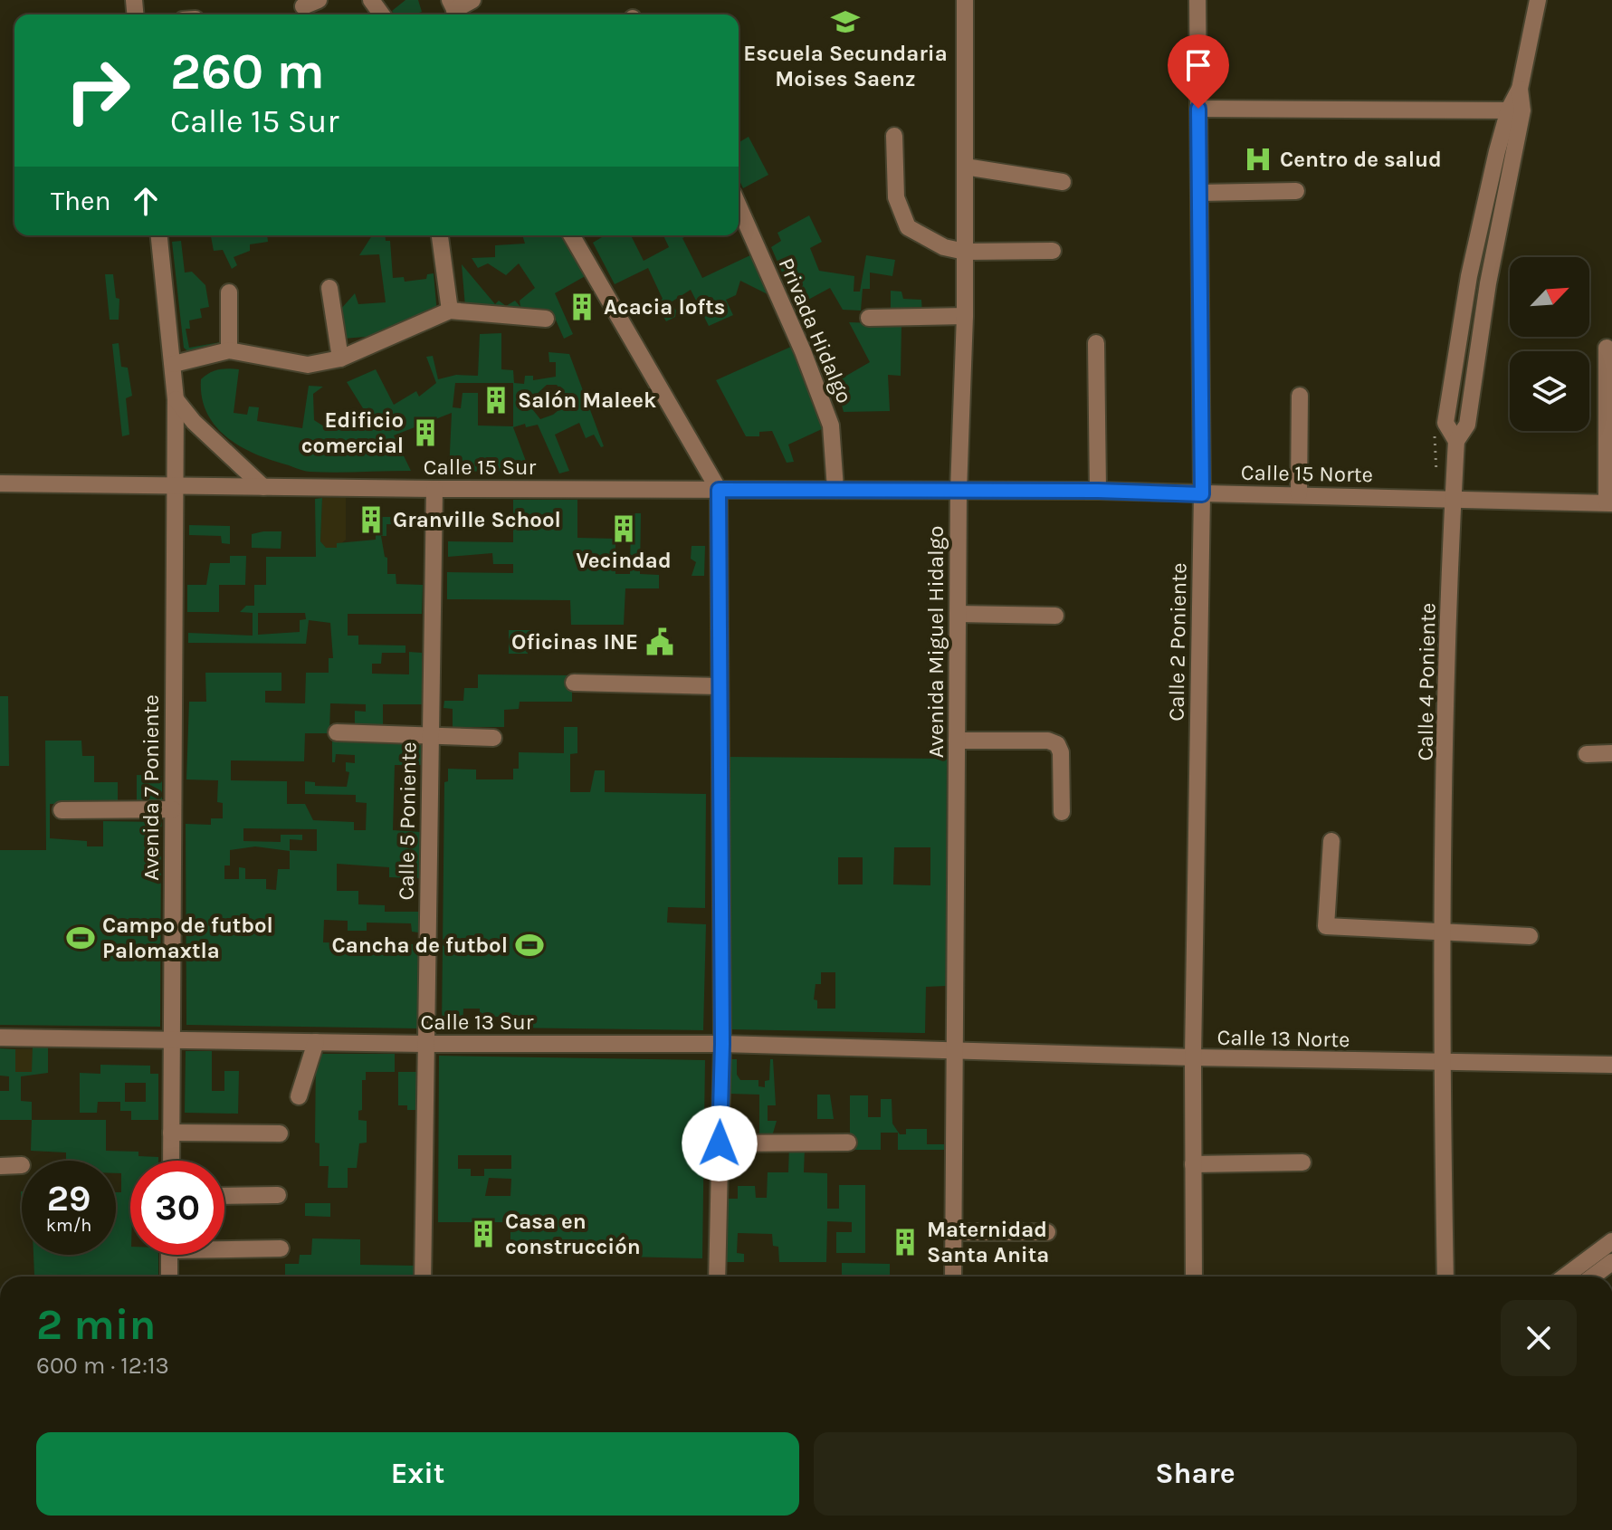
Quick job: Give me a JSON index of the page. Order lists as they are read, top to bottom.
{
  "streets": {
    "street": [
      "Privada Hidalgo",
      "Calle 15 Sur",
      "Calle 15 Norte",
      "Avenida Miguel Hidalgo",
      "Calle 2 Poniente",
      "Calle 4 Poniente",
      "Avenida 7 Poniente",
      "Calle 5 Poniente",
      "Calle 13 Sur",
      "Calle 13 Norte"
    ]
  },
  "crossings": [
    ["Privada Hidalgo", "Calle 15 Sur"],
    ["Calle 15 Sur", "Calle 15 Norte"],
    ["Calle 15 Sur", "Avenida Miguel Hidalgo"],
    ["Calle 15 Sur", "Avenida 7 Poniente"],
    ["Calle 15 Sur", "Calle 5 Poniente"],
    ["Calle 15 Norte", "Avenida Miguel Hidalgo"],
    ["Calle 15 Norte", "Calle 2 Poniente"],
    ["Calle 15 Norte", "Calle 4 Poniente"],
    ["Avenida Miguel Hidalgo", "Calle 13 Sur"],
    ["Avenida Miguel Hidalgo", "Calle 13 Norte"],
    ["Calle 2 Poniente", "Calle 13 Norte"],
    ["Calle 4 Poniente", "Calle 13 Norte"],
    ["Avenida 7 Poniente", "Calle 13 Sur"],
    ["Calle 5 Poniente", "Calle 13 Sur"],
    ["Calle 13 Sur", "Calle 13 Norte"]
  ],
  "places": {
    "school or university": ["Escuela Secundaria Moises Saenz"],
    "hospital": ["Centro de salud"],
    "building": [
      "Acacia lofts",
      "Salón Maleek",
      "Edificio comercial",
      "Granville School",
      "Vecindad",
      "Casa en construcción",
      "Maternidad Santa Anita"
    ],
    "public building": ["Oficinas INE"],
    "sports": ["Campo de futbol Palomaxtla", "Cancha de futbol"]
  },
  "north": "top right",
  "page": {
    "turn": ["260 m", "Calle 15 Sur"],
    "then": "Then",
    "speed": "29 km/h",
    "limit": "30",
    "heading": ["2 min", "600 m · 12:13"],
    "buttons": ["Exit", "Share"]
  }
}
